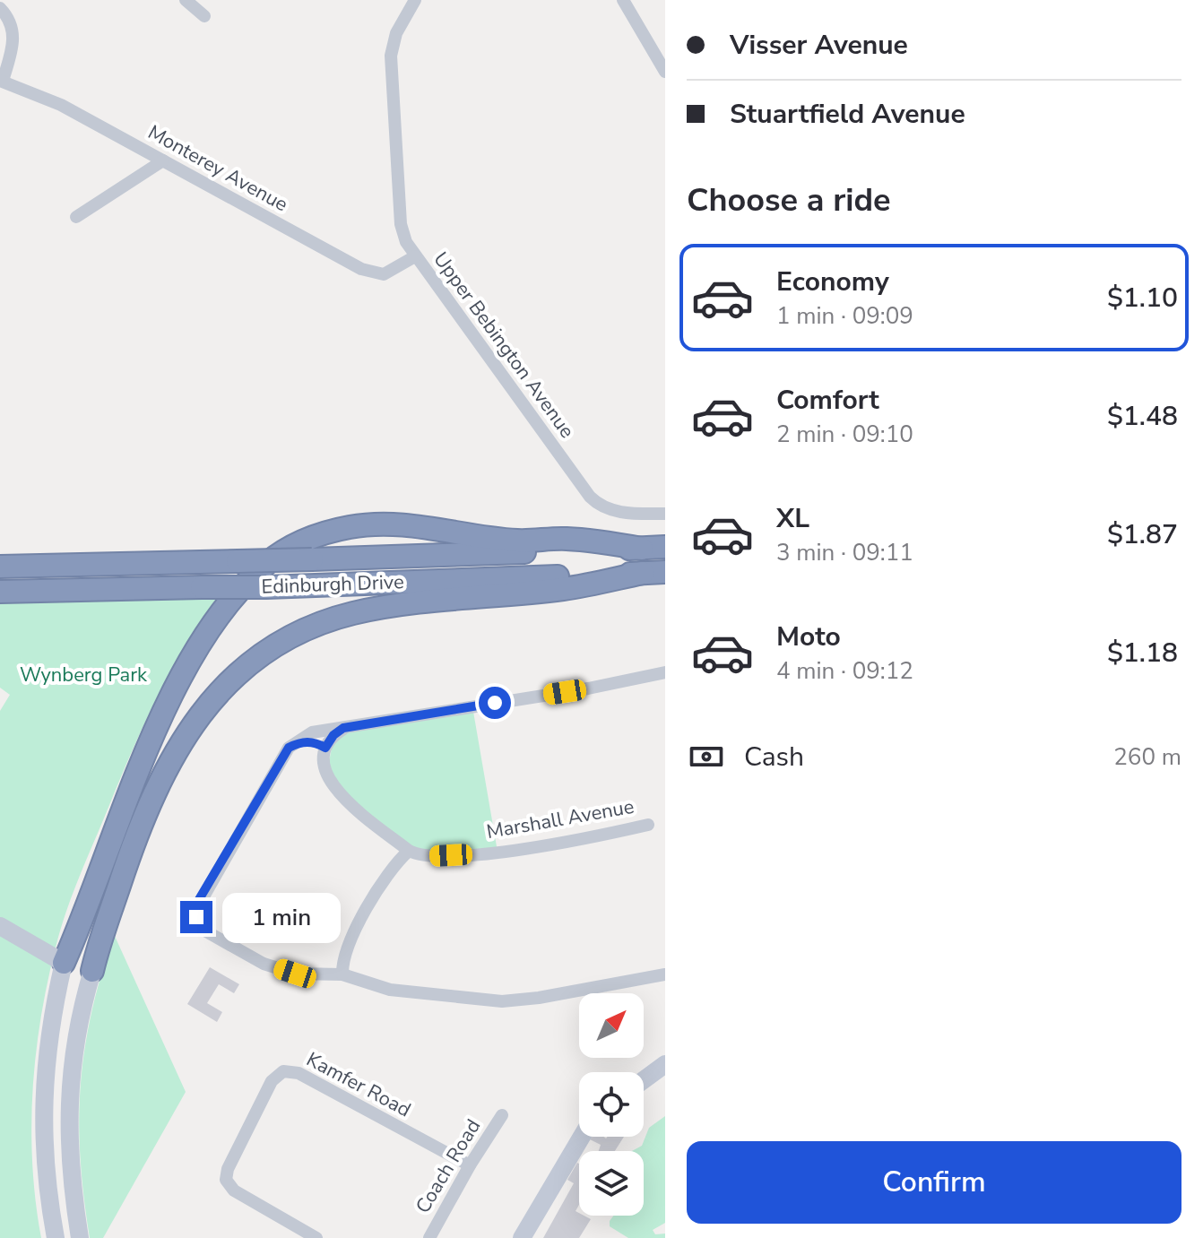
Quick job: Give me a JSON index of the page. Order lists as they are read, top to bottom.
{
  "streets": {
    "highway": ["Edinburgh Drive"],
    "street": [
      "Monterey Avenue",
      "Upper Bebington Avenue",
      "Marshall Avenue",
      "Kamfer Road",
      "Coach Road"
    ]
  },
  "crossings": [
    ["Monterey Avenue", "Upper Bebington Avenue"],
    ["Kamfer Road", "Coach Road"]
  ],
  "parks": ["Wynberg Park"],
  "north": "top right",
  "page": {
    "banner": ["Visser Avenue", "Stuartfield Avenue"],
    "heading": "Choose a ride",
    "list": [
      {
        "name": "Economy",
        "note": "1 min · 09:09",
        "value": "$1.10"
      },
      {
        "name": "Comfort",
        "note": "2 min · 09:10",
        "value": "$1.48"
      },
      {
        "name": "XL",
        "note": "3 min · 09:11",
        "value": "$1.87"
      },
      {
        "name": "Moto",
        "note": "4 min · 09:12",
        "value": "$1.18"
      }
    ],
    "pay": ["Cash", "260 m"],
    "bubble": "1 min",
    "buttons": "Confirm"
  }
}
